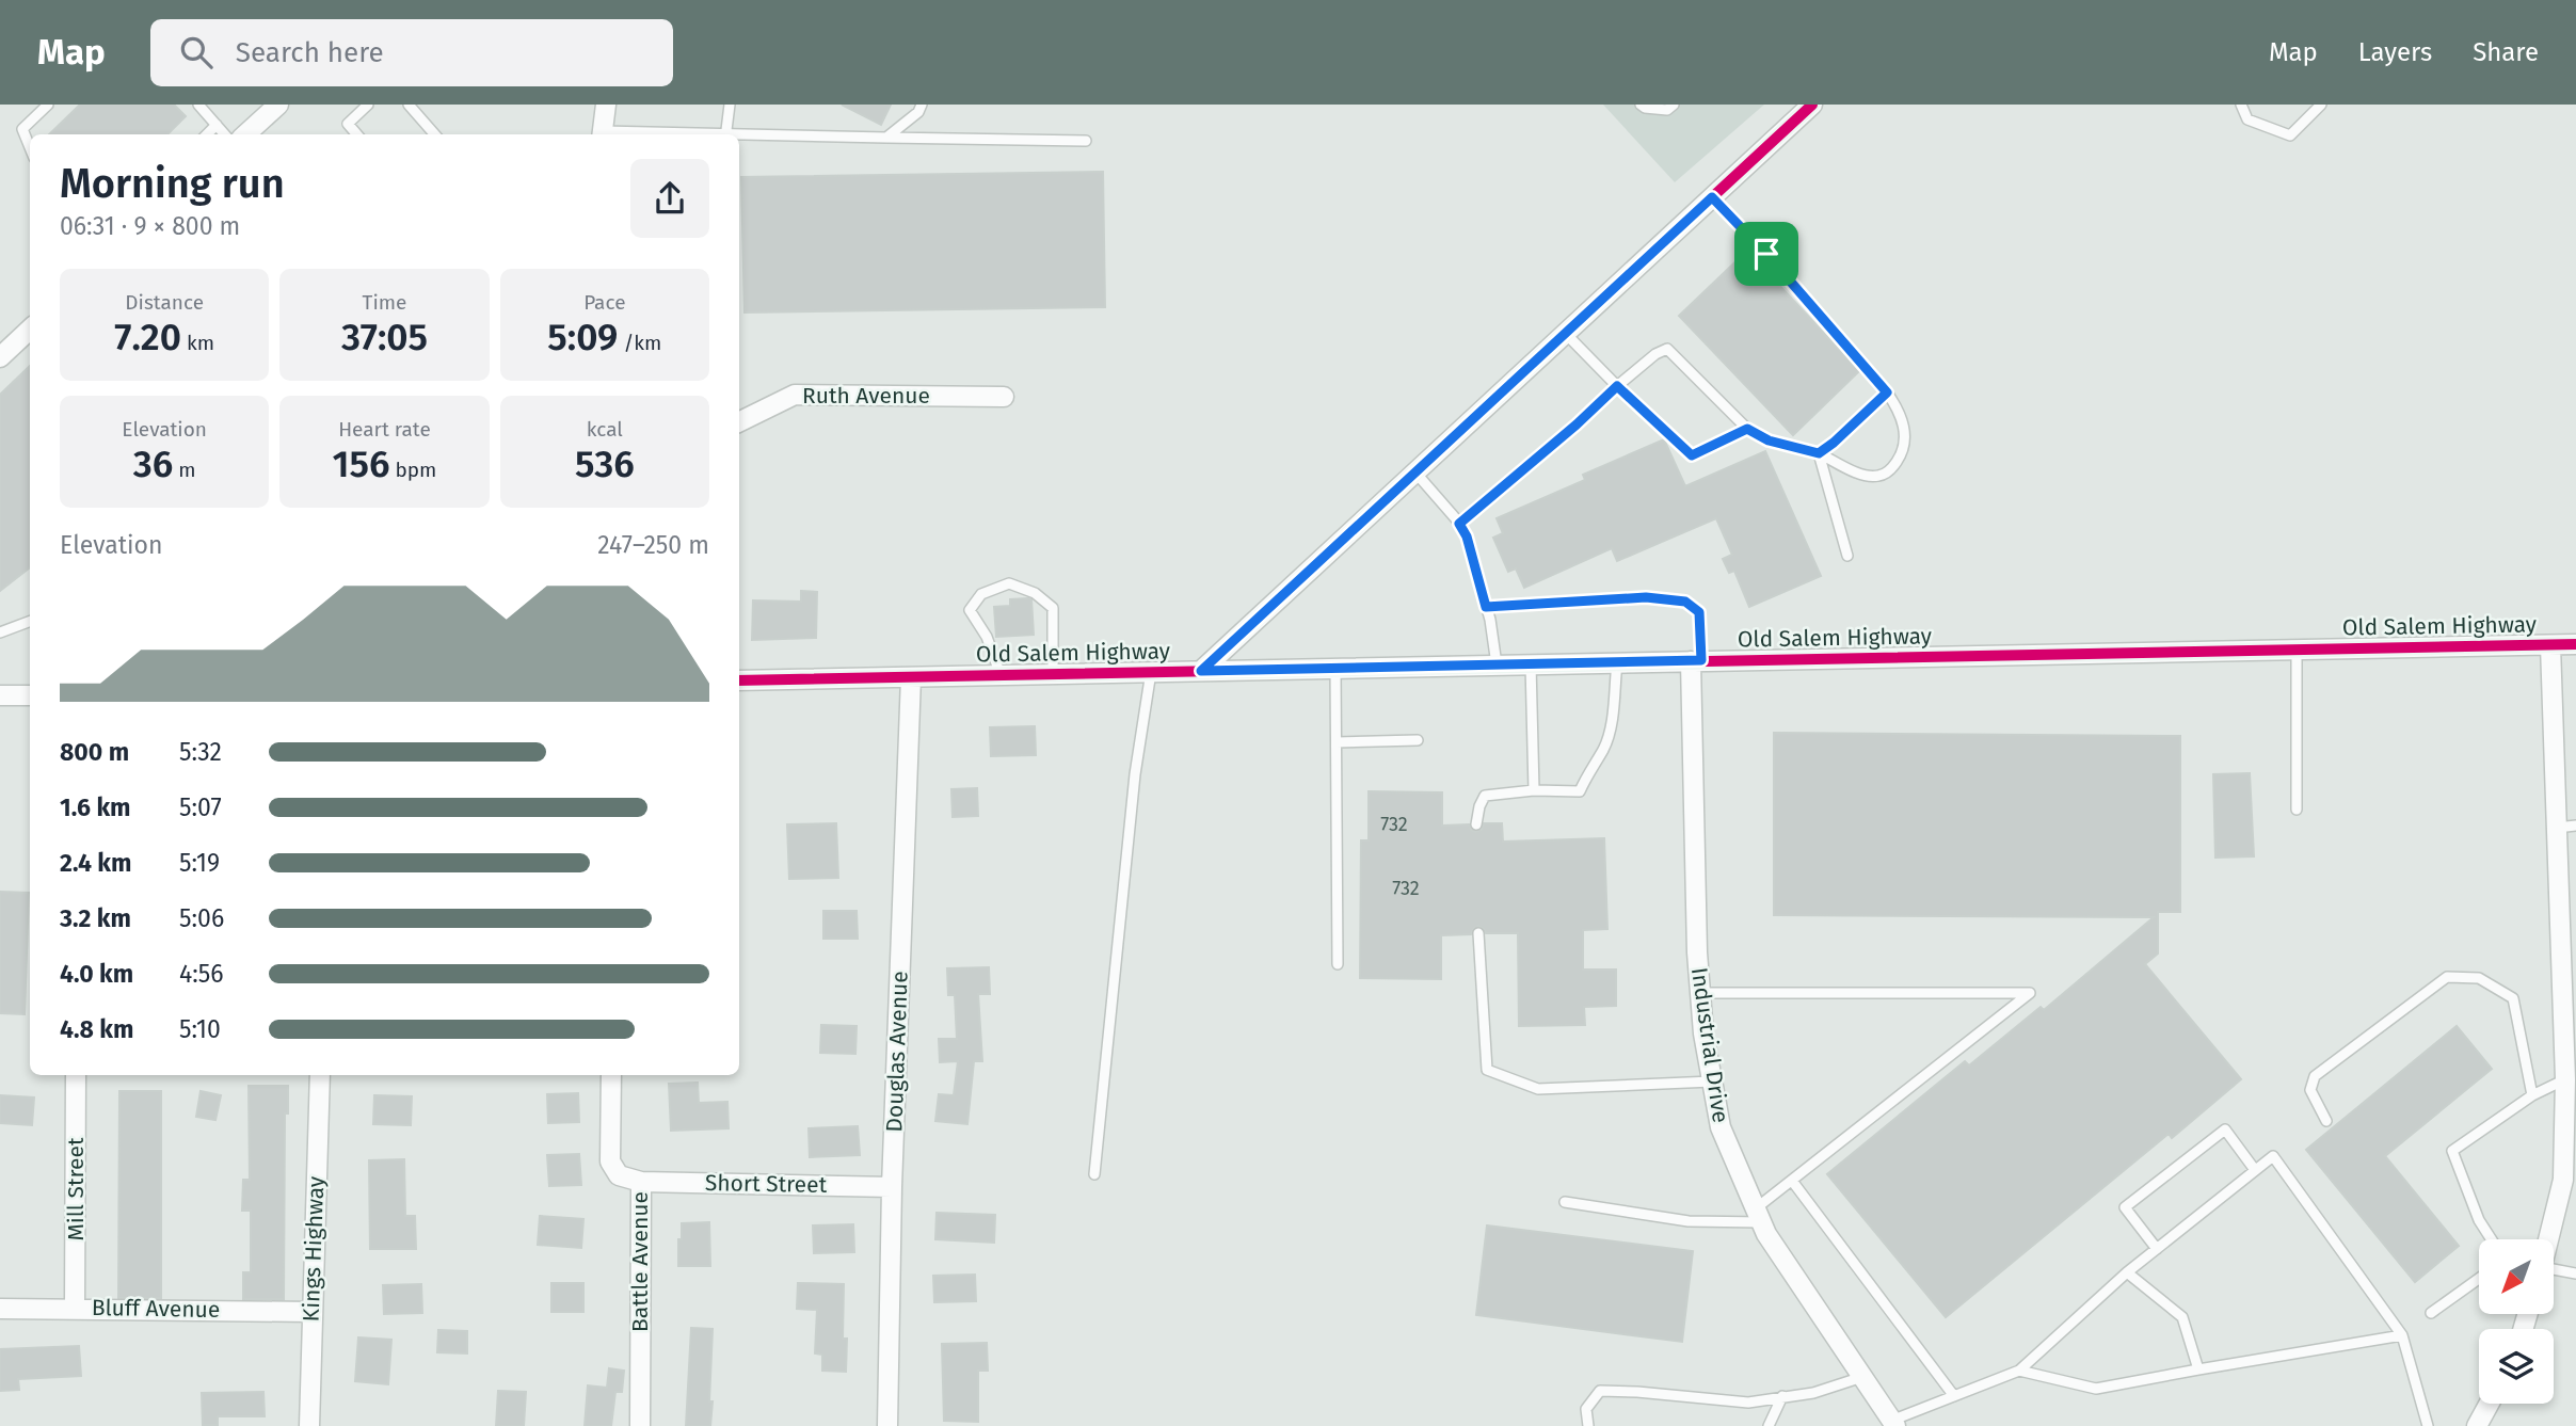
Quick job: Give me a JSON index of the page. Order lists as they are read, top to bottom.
{
  "streets": {
    "street": [
      "Ruth Avenue",
      "Old Salem Highway",
      "Industrial Drive",
      "Douglas Avenue",
      "Short Street",
      "Mill Street",
      "Kings Highway",
      "Battle Avenue",
      "Bluff Avenue"
    ]
  },
  "crossings": [
    ["Old Salem Highway", "Industrial Drive"],
    ["Old Salem Highway", "Douglas Avenue"],
    ["Douglas Avenue", "Short Street"],
    ["Short Street", "Battle Avenue"],
    ["Mill Street", "Bluff Avenue"],
    ["Kings Highway", "Bluff Avenue"]
  ],
  "house_numbers": ["732", "732"],
  "north": "bottom left",
  "page": {
    "header": "Map",
    "search": "Search here",
    "nav": ["Map", "Layers", "Share"],
    "heading": ["Morning run", "06:31 · 9 × 800 m"],
    "stats": [
      ["Distance", "7.20 km"],
      ["Time", "37:05"],
      ["Pace", "5:09 /km"],
      ["Elevation", "36 m"],
      ["Heart rate", "156 bpm"],
      ["kcal", "536"]
    ],
    "chart": ["Elevation", "247–250 m"],
    "list": [
      {
        "name": "800 m",
        "note": "5:32"
      },
      {
        "name": "1.6 km",
        "note": "5:07"
      },
      {
        "name": "2.4 km",
        "note": "5:19"
      },
      {
        "name": "3.2 km",
        "note": "5:06"
      },
      {
        "name": "4.0 km",
        "note": "4:56"
      },
      {
        "name": "4.8 km",
        "note": "5:10"
      }
    ]
  }
}
